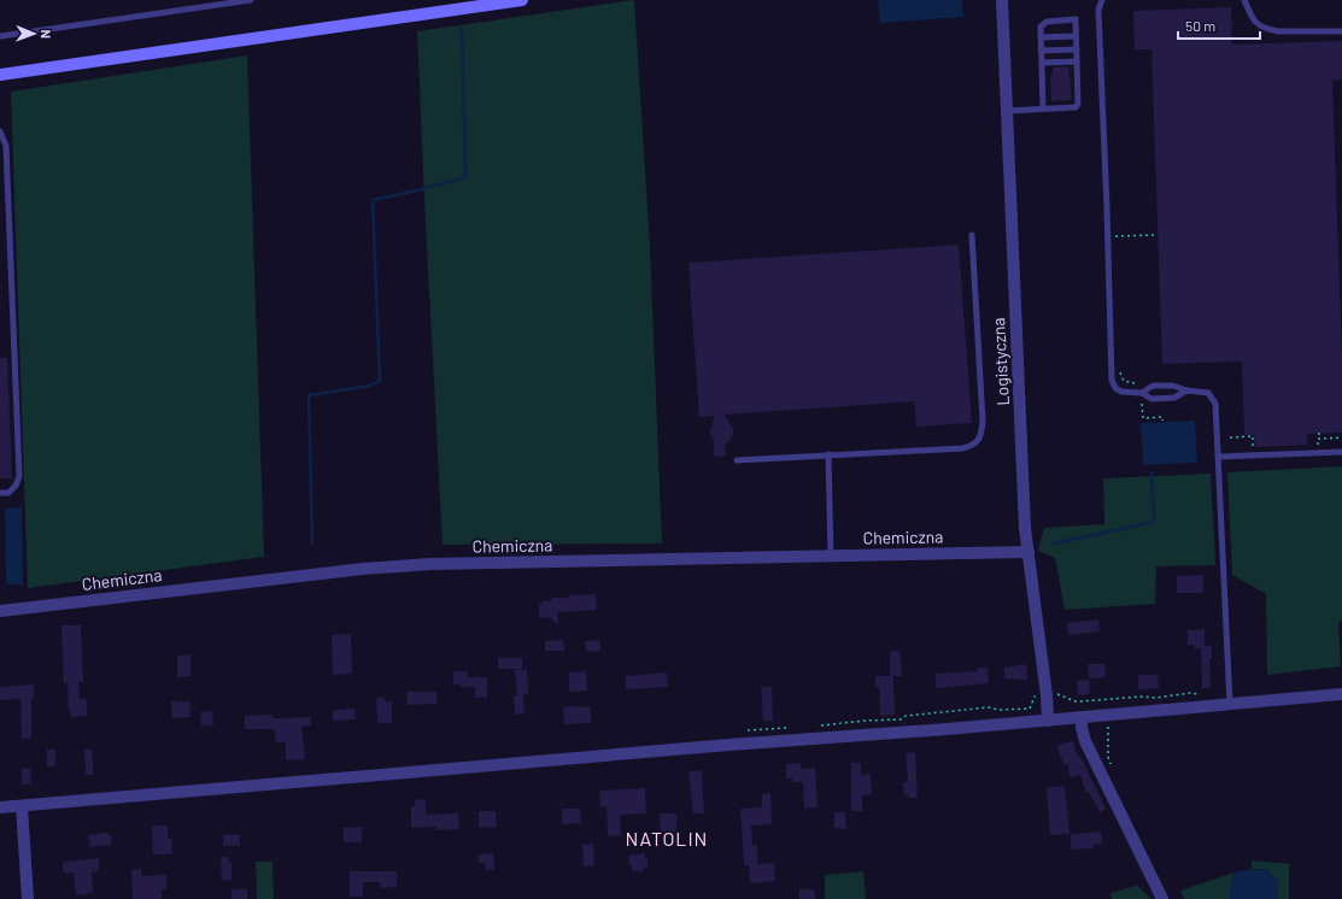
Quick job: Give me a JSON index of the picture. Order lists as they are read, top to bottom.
{
  "streets": {
    "street": ["Logistyczna", "Chemiczna"]
  },
  "crossings": [
    ["Logistyczna", "Chemiczna"]
  ],
  "districts": ["NATOLIN"],
  "scale_bar": "50 m",
  "north": "right"
}
